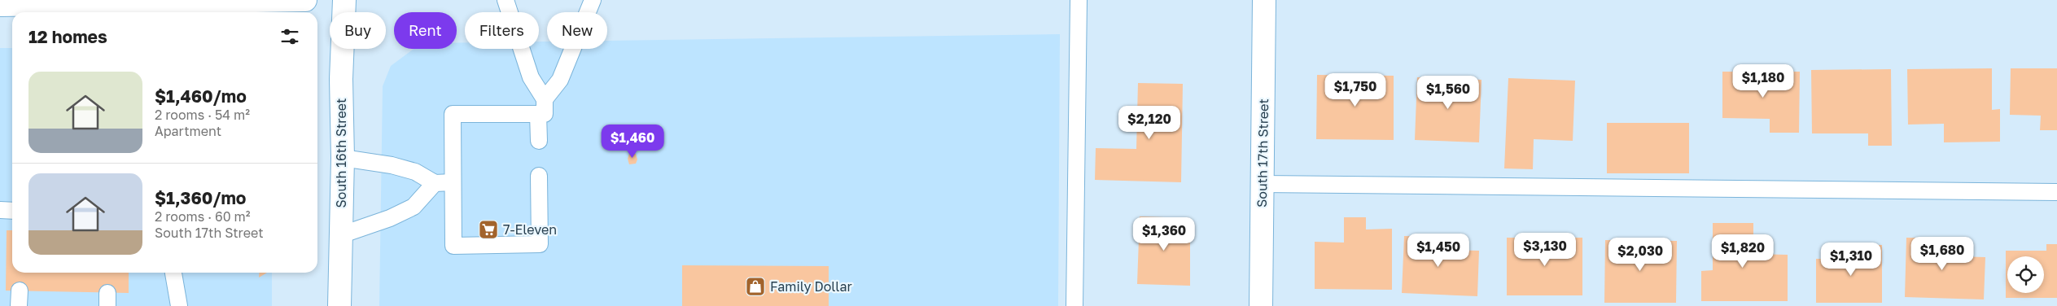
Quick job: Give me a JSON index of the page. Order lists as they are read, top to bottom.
{
  "streets": {
    "main road": ["South 16th Street", "South 17th Street"]
  },
  "places": {
    "supermarket": ["7-Eleven"],
    "shop": ["Family Dollar"]
  },
  "page": {
    "chip": [
      "Buy",
      "Rent",
      "Filters",
      "New"
    ],
    "heading": "12 homes",
    "list": [
      {
        "name": "$1,460/mo",
        "note": "2 rooms · 54 m² · Apartment"
      },
      {
        "name": "$1,360/mo",
        "note": "2 rooms · 60 m² · South 17th Street"
      }
    ],
    "price": [
      "$1,180",
      "$1,750",
      "$1,560",
      "$2,120",
      "$1,460",
      "$1,360",
      "$3,130",
      "$1,450",
      "$1,820",
      "$1,680",
      "$2,030",
      "$1,310"
    ]
  }
}
